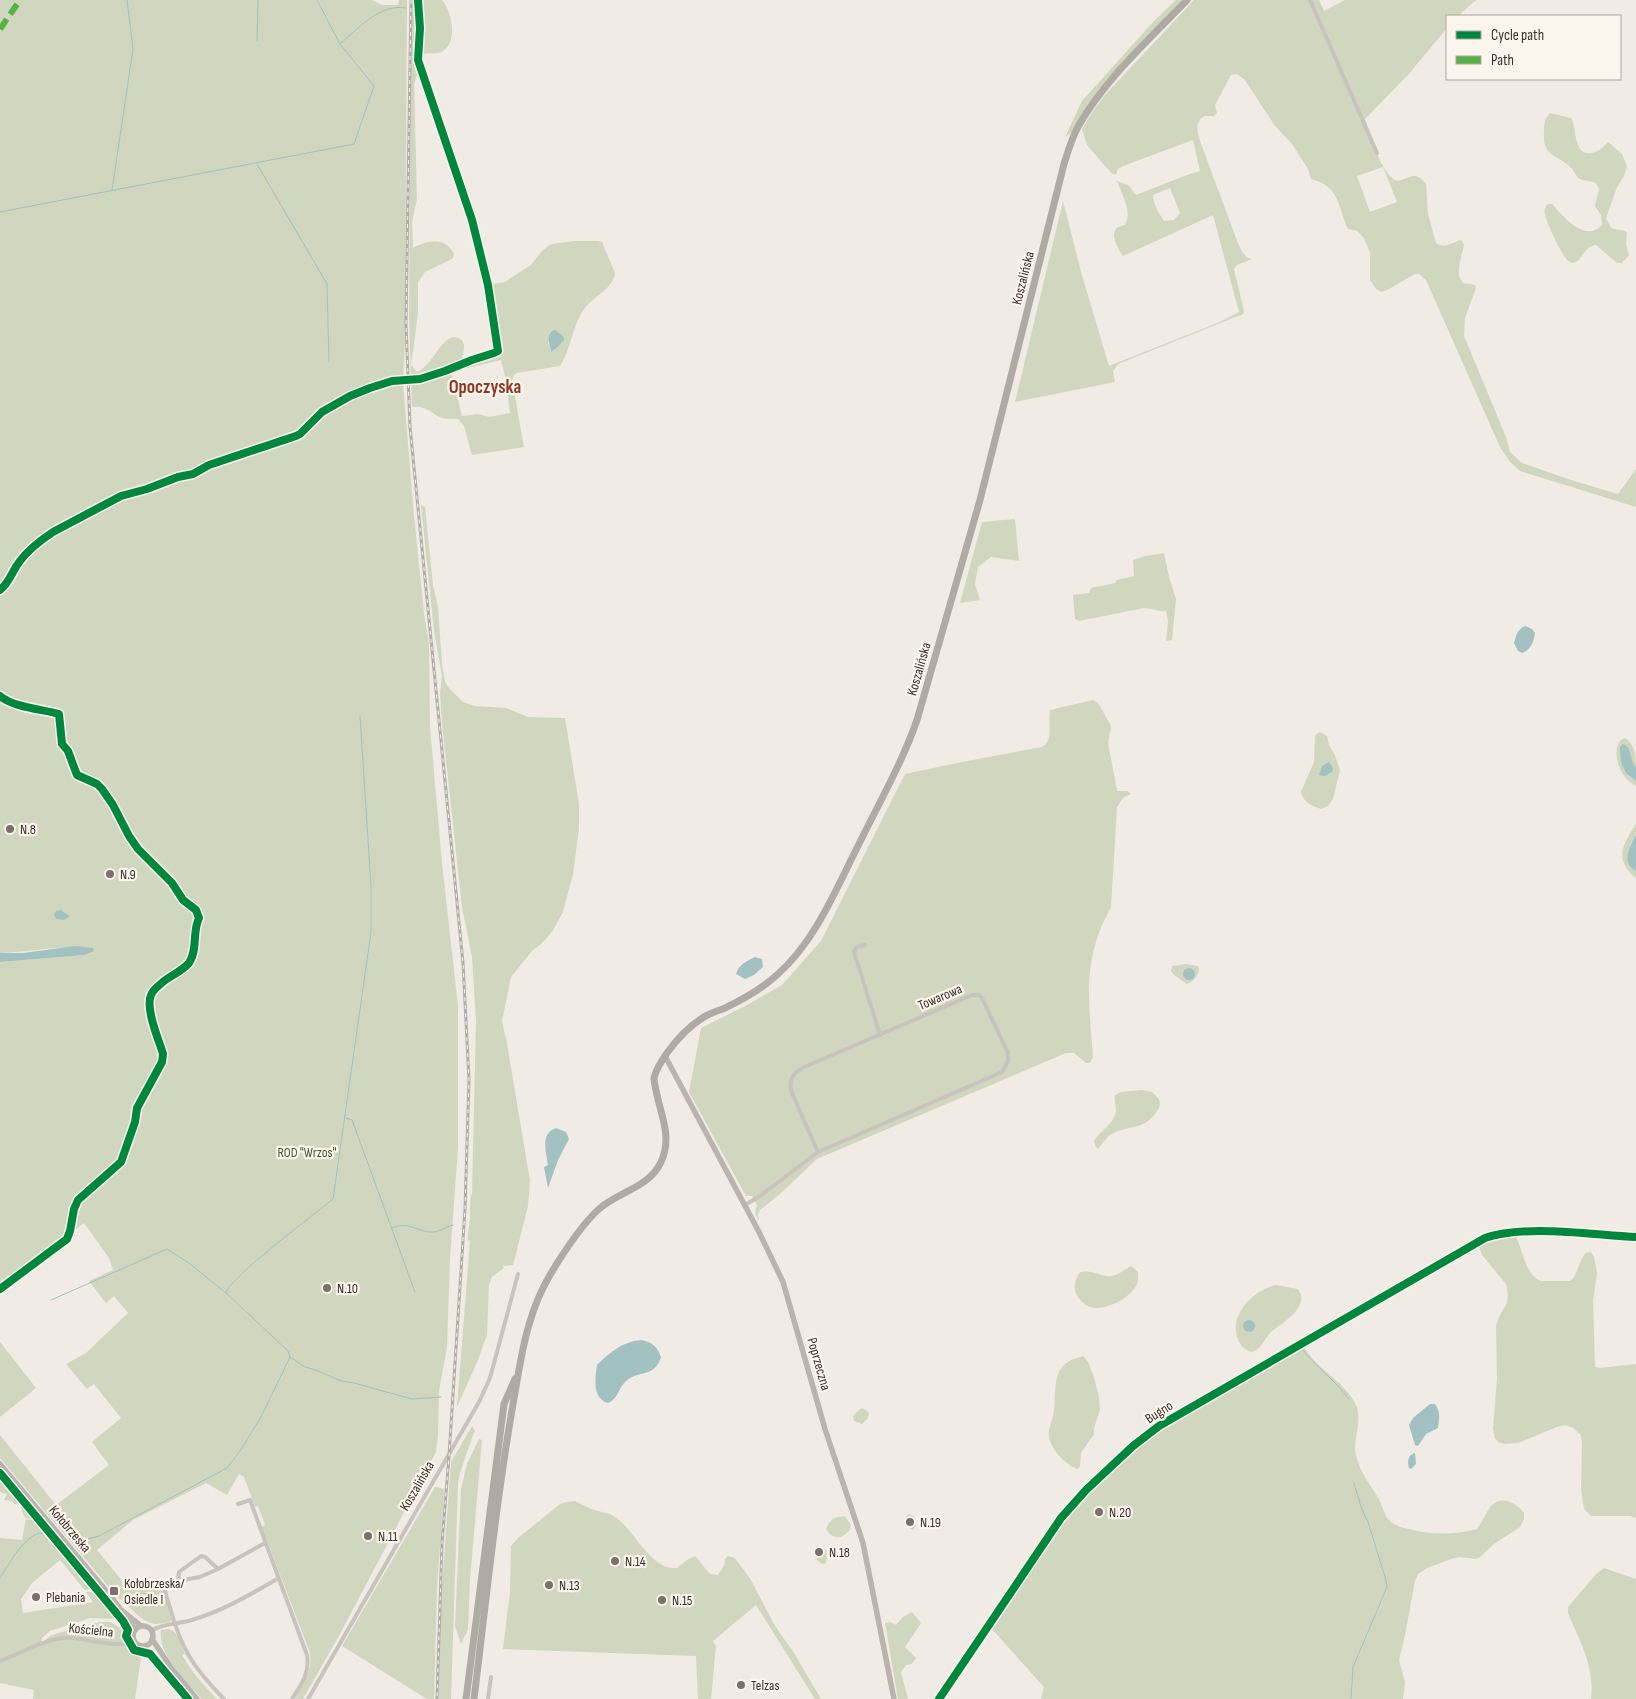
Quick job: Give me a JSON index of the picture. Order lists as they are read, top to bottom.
{
  "streets": {
    "highway": ["Koszalińska"],
    "street": [
      "Towarowa",
      "Poprzeczna",
      "Bugno",
      "Kołobrzeska",
      "Kościelna"
    ]
  },
  "crossings": [
    ["Koszalińska", "Poprzeczna"],
    ["Kołobrzeska", "Kościelna"]
  ],
  "districts": ["Opoczyska"],
  "parks": ["ROD \"Wrzos\""],
  "places": {
    "other": [
      "N.8",
      "N.9",
      "N.10",
      "N.20",
      "N.19",
      "N.11",
      "N.18",
      "N.14",
      "N.13",
      "Plebania",
      "N.15",
      "Telzas"
    ],
    "transit": ["Kołobrzeska/ Osiedle I"]
  },
  "legend": ["Cycle path", "Path"]
}
